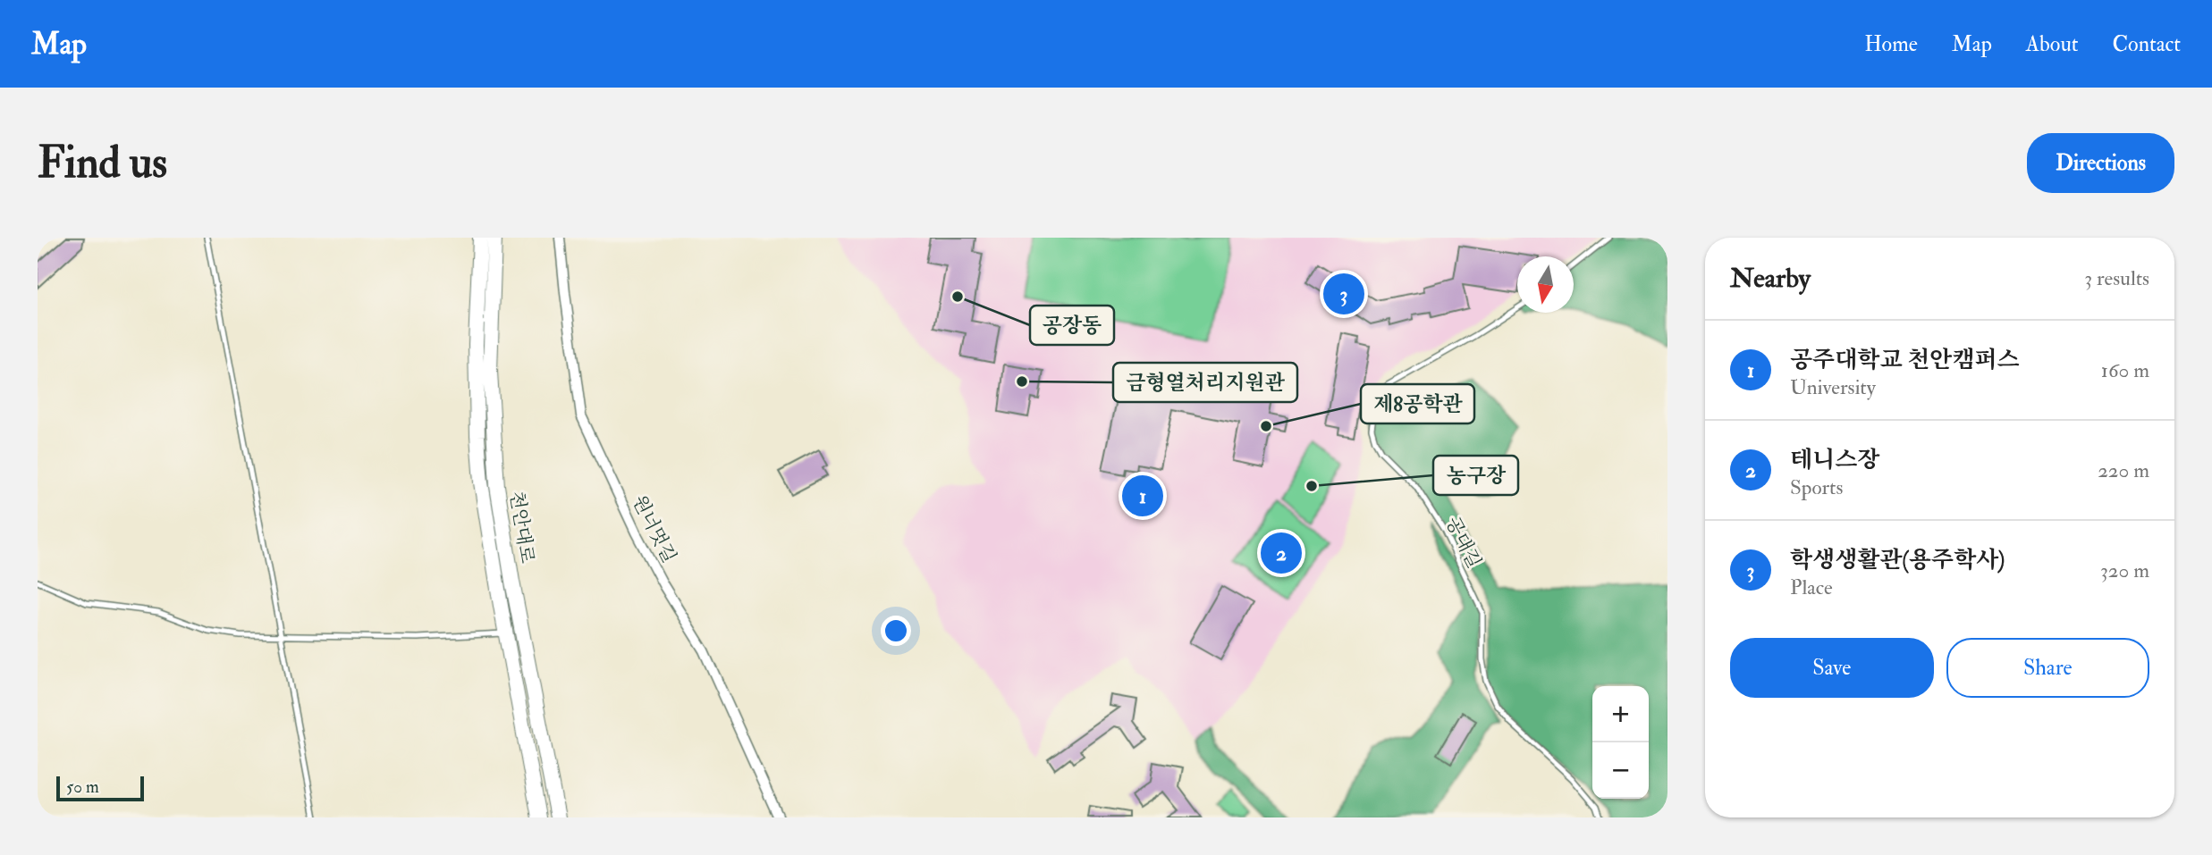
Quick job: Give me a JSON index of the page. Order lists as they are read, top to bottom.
{
  "streets": {
    "main road": ["천안대로"],
    "street": ["원너멋길"],
    "lane": ["공대길"]
  },
  "places": [
    "공장동",
    "금형열처리지원관",
    "제8공학관",
    "농구장"
  ],
  "scale_bar": "50 m",
  "north": "bottom",
  "page": {
    "header": "Map",
    "nav": [
      "Home",
      "Map",
      "About",
      "Contact"
    ],
    "buttons": [
      "Directions",
      ["Save", "Share"]
    ],
    "title": "Find us",
    "heading": ["Nearby", "3 results"],
    "pins": ["3", "1", "2"],
    "list": [
      {
        "mark": "1",
        "name": "공주대학교 천안캠퍼스",
        "note": "University",
        "value": "160 m"
      },
      {
        "mark": "2",
        "name": "테니스장",
        "note": "Sports",
        "value": "220 m"
      },
      {
        "mark": "3",
        "name": "학생생활관(용주학사)",
        "note": "Place",
        "value": "320 m"
      }
    ],
    "map_buttons": ["+", "−"],
    "scale": "50 m"
  }
}
